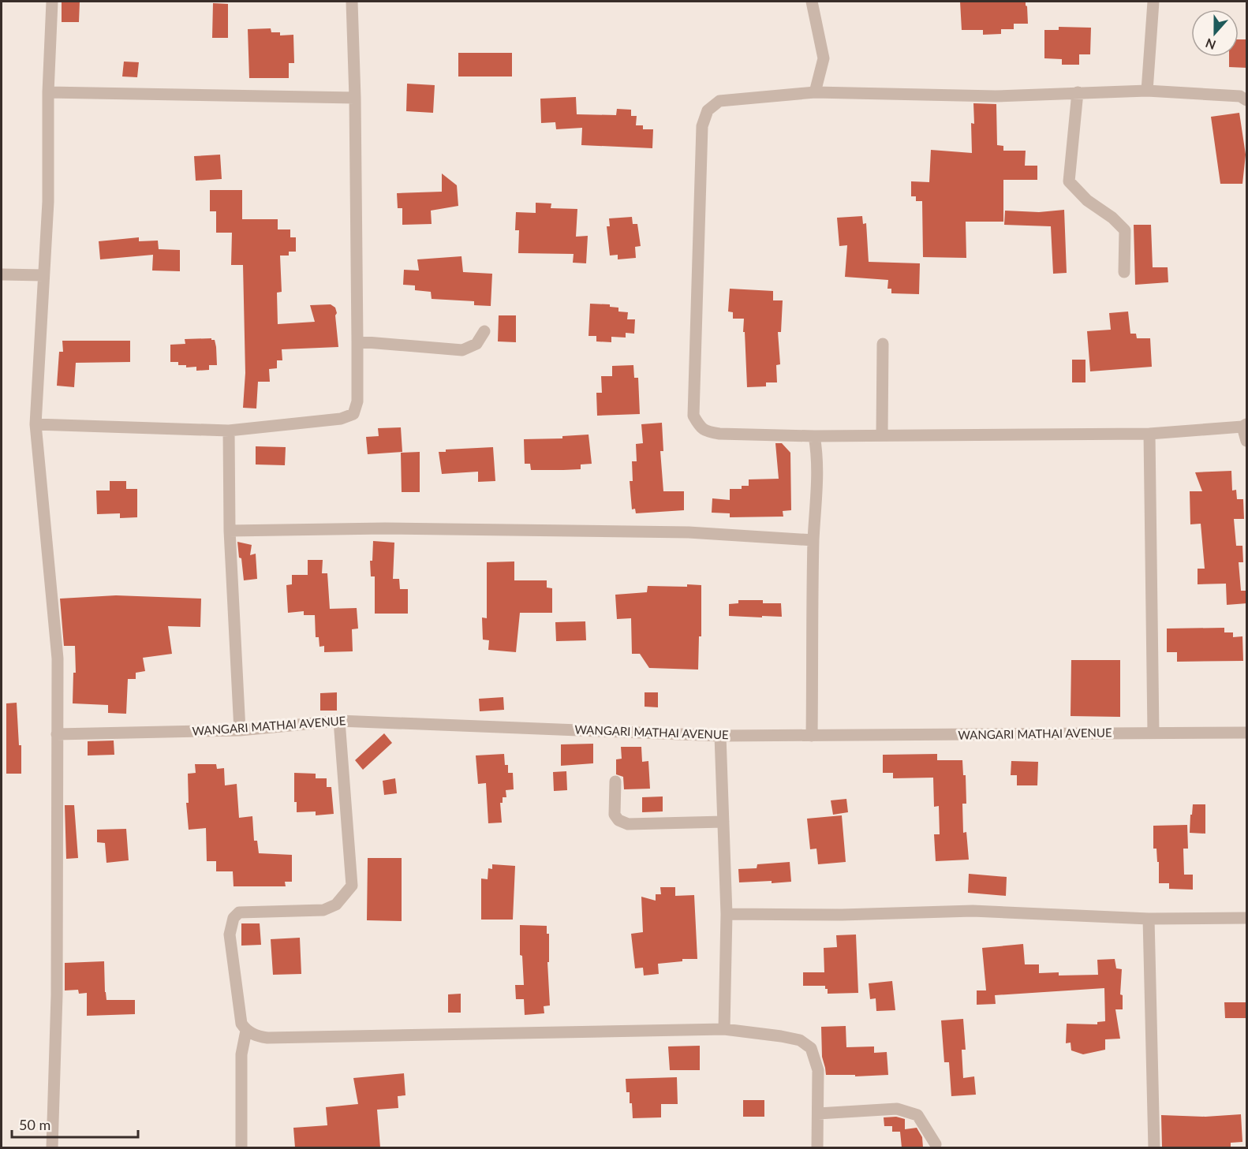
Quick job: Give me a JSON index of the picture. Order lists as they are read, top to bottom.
{
  "streets": {
    "street": ["WANGARI MATHAI AVENUE"]
  },
  "scale_bar": "50 m",
  "north": "bottom"
}
